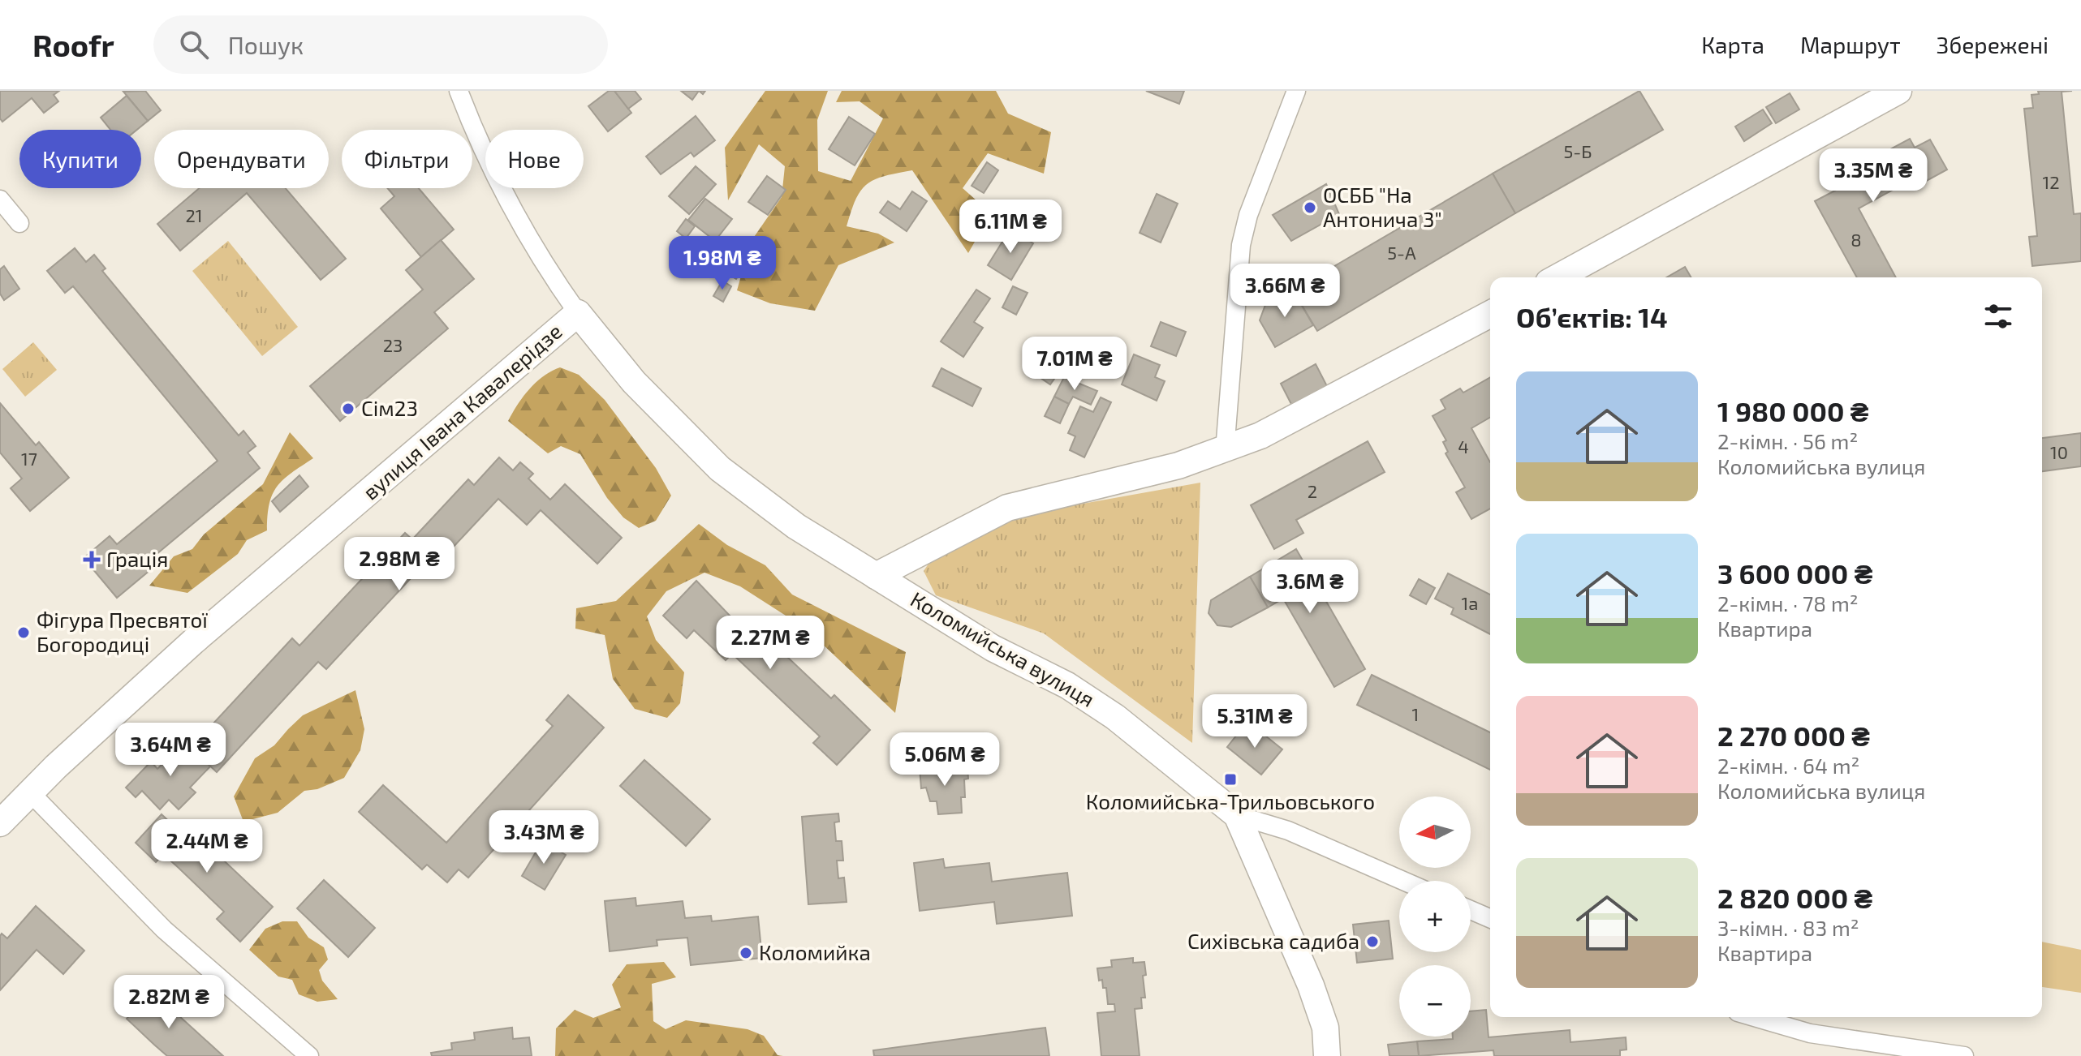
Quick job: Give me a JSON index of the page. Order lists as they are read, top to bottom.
{
  "streets": {
    "main road": ["вулиця Івана Кавалерідзе", "Коломийська вулиця"]
  },
  "crossings": [
    ["вулиця Івана Кавалерідзе", "Коломийська вулиця"]
  ],
  "places": {
    "other": [
      "ОСББ \"На Антонича 3\"",
      "Сім23",
      "Фігура Пресвятої Богородиці",
      "Сихівська садиба",
      "Коломийка"
    ],
    "health": ["Грація"],
    "transit": ["Коломийська-Трильовського"]
  },
  "house_numbers": [
    "5-Б",
    "12",
    "21",
    "8",
    "5-А",
    "23",
    "4",
    "10",
    "17",
    "2",
    "1а",
    "1"
  ],
  "north": "left",
  "page": {
    "header": "Roofr",
    "search": "Пошук",
    "nav": ["Карта", "Маршрут", "Збережені"],
    "chip": [
      "Купити",
      "Орендувати",
      "Фільтри",
      "Нове"
    ],
    "price": [
      "3.35M ₴",
      "6.11M ₴",
      "1.98M ₴",
      "3.66M ₴",
      "7.01M ₴",
      "2.98M ₴",
      "3.6M ₴",
      "2.27M ₴",
      "5.31M ₴",
      "3.64M ₴",
      "5.06M ₴",
      "3.43M ₴",
      "2.44M ₴",
      "2.82M ₴"
    ],
    "heading": "Об’єктів: 14",
    "list": [
      {
        "name": "1 980 000 ₴",
        "note": "2-кімн. · 56 m² · Коломийська вулиця"
      },
      {
        "name": "3 600 000 ₴",
        "note": "2-кімн. · 78 m² · Квартира"
      },
      {
        "name": "2 270 000 ₴",
        "note": "2-кімн. · 64 m² · Коломийська вулиця"
      },
      {
        "name": "2 820 000 ₴",
        "note": "3-кімн. · 83 m² · Квартира"
      }
    ],
    "map_buttons": ["+", "−"]
  }
}
